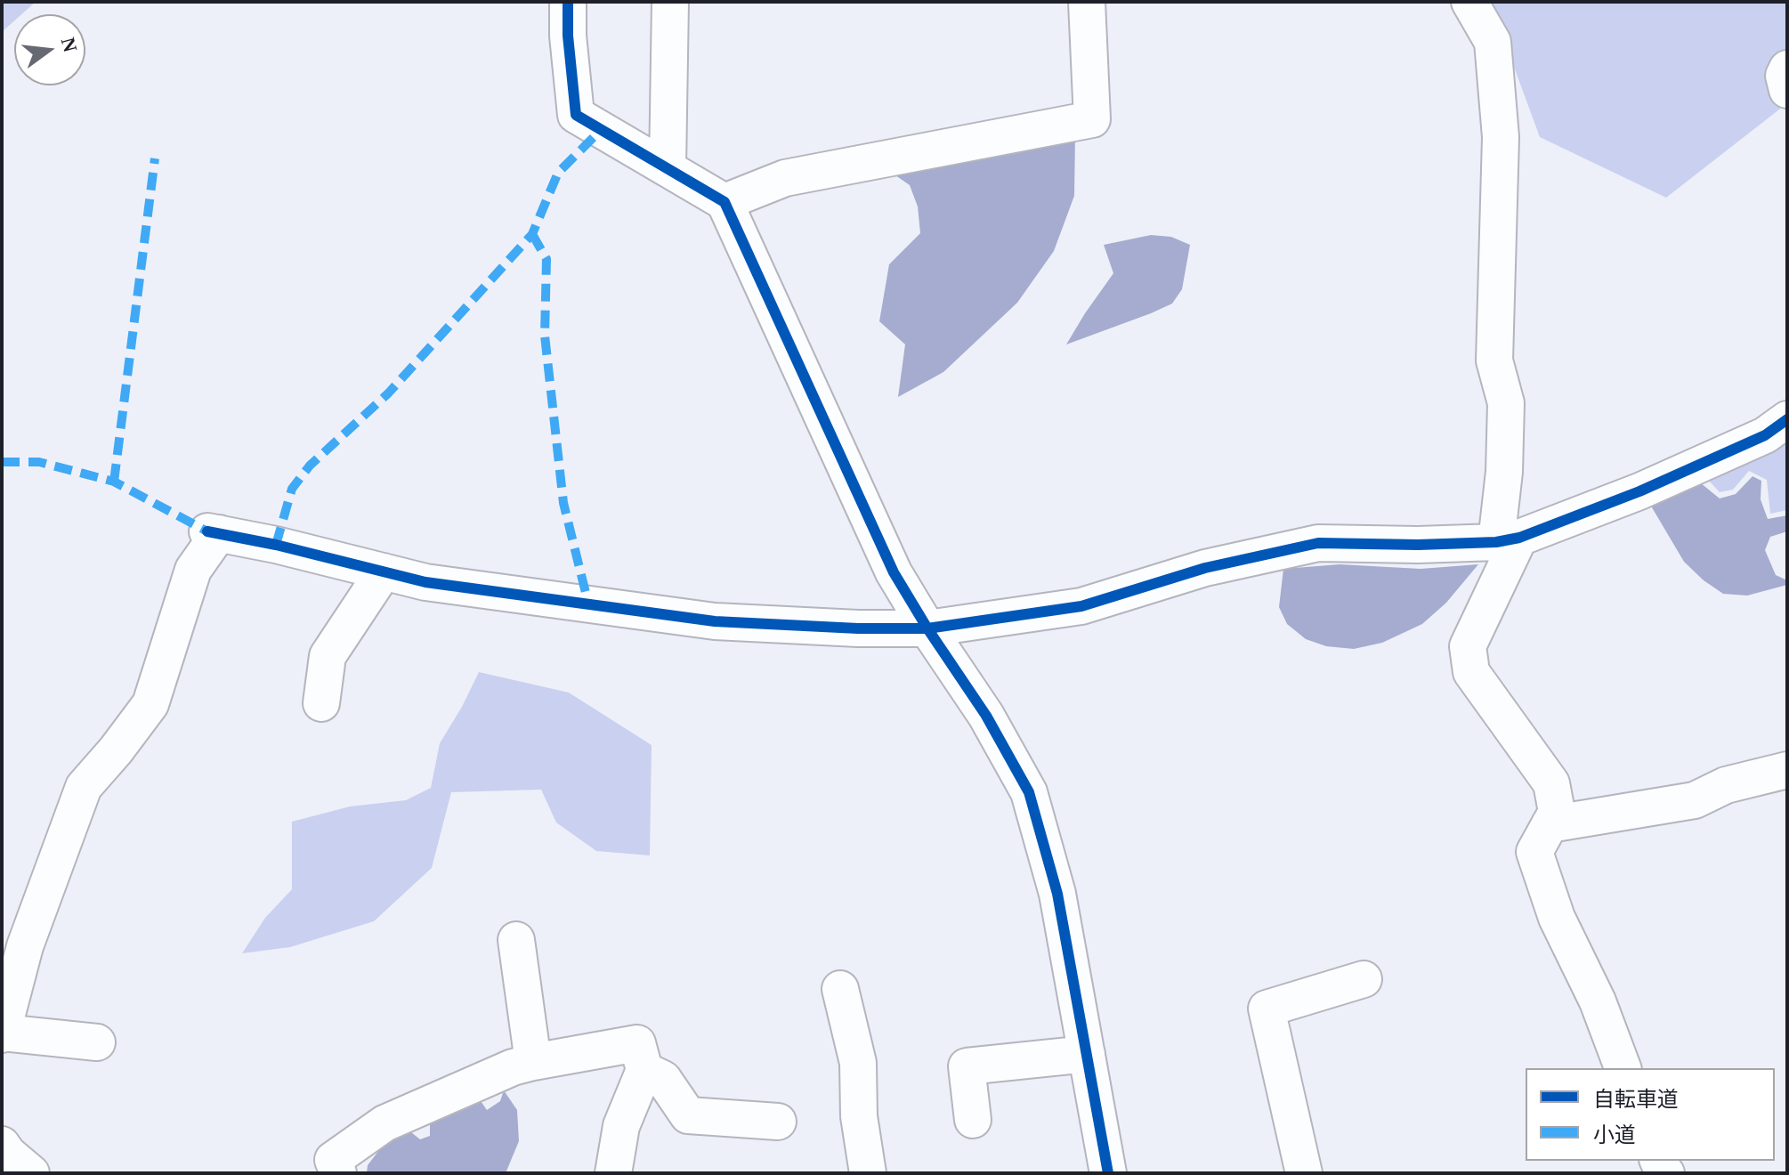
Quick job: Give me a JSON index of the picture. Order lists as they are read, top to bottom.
{
  "legend": ["自転車道", "小道"],
  "north": "right"
}
